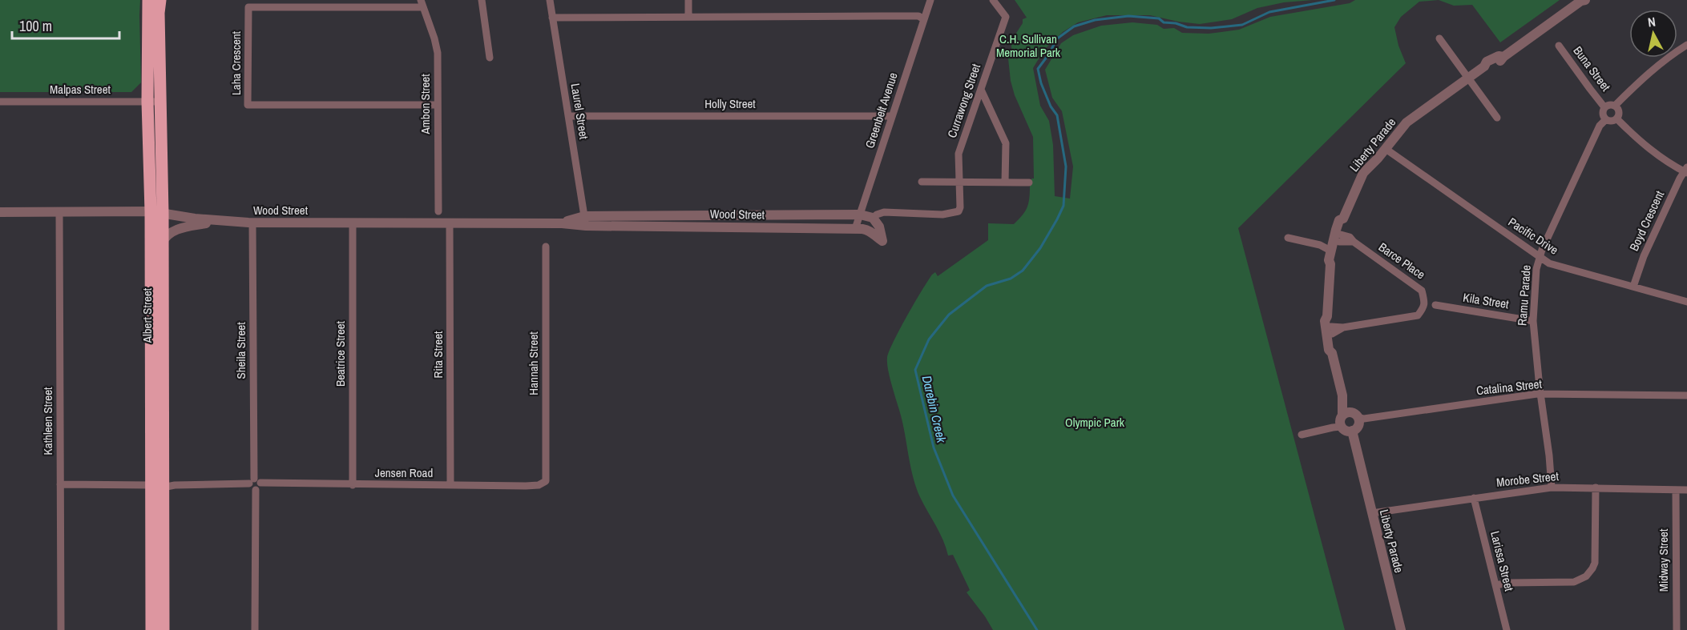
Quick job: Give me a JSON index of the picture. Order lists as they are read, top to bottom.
{
  "streets": {
    "highway": ["Albert Street"],
    "street": [
      "Laha Crescent",
      "Buna Street",
      "Malpas Street",
      "Currawong Street",
      "Ambon Street",
      "Holly Street",
      "Greenbelt Avenue",
      "Laurel Street",
      "Liberty Parade",
      "Wood Street",
      "Boyd Crescent",
      "Pacific Drive",
      "Barce Place",
      "Ramu Parade",
      "Kila Street",
      "Sheila Street",
      "Beatrice Street",
      "Rita Street",
      "Hannah Street",
      "Catalina Street",
      "Kathleen Street",
      "Jensen Road",
      "Morobe Street",
      "Midway Street",
      "Larissa Street"
    ]
  },
  "crossings": [
    ["Laha Crescent", "Ambon Street"],
    ["Buna Street", "Ramu Parade"],
    ["Malpas Street", "Albert Street"],
    ["Currawong Street", "Wood Street"],
    ["Holly Street", "Greenbelt Avenue"],
    ["Holly Street", "Laurel Street"],
    ["Greenbelt Avenue", "Wood Street"],
    ["Laurel Street", "Wood Street"],
    ["Liberty Parade", "Pacific Drive"],
    ["Liberty Parade", "Barce Place"],
    ["Liberty Parade", "Catalina Street"],
    ["Liberty Parade", "Morobe Street"],
    ["Wood Street", "Albert Street"],
    ["Wood Street", "Sheila Street"],
    ["Wood Street", "Beatrice Street"],
    ["Wood Street", "Rita Street"],
    ["Wood Street", "Kathleen Street"],
    ["Boyd Crescent", "Pacific Drive"],
    ["Pacific Drive", "Ramu Parade"],
    ["Ramu Parade", "Kila Street"],
    ["Ramu Parade", "Catalina Street"],
    ["Ramu Parade", "Morobe Street"],
    ["Albert Street", "Jensen Road"],
    ["Sheila Street", "Jensen Road"],
    ["Beatrice Street", "Jensen Road"],
    ["Rita Street", "Jensen Road"],
    ["Hannah Street", "Jensen Road"],
    ["Kathleen Street", "Jensen Road"],
    ["Morobe Street", "Midway Street"],
    ["Morobe Street", "Larissa Street"]
  ],
  "water": ["Darebin Creek"],
  "parks": ["C.H. Sullivan Memorial Park", "Olympic Park"],
  "scale_bar": "100 m",
  "north": "top"
}
